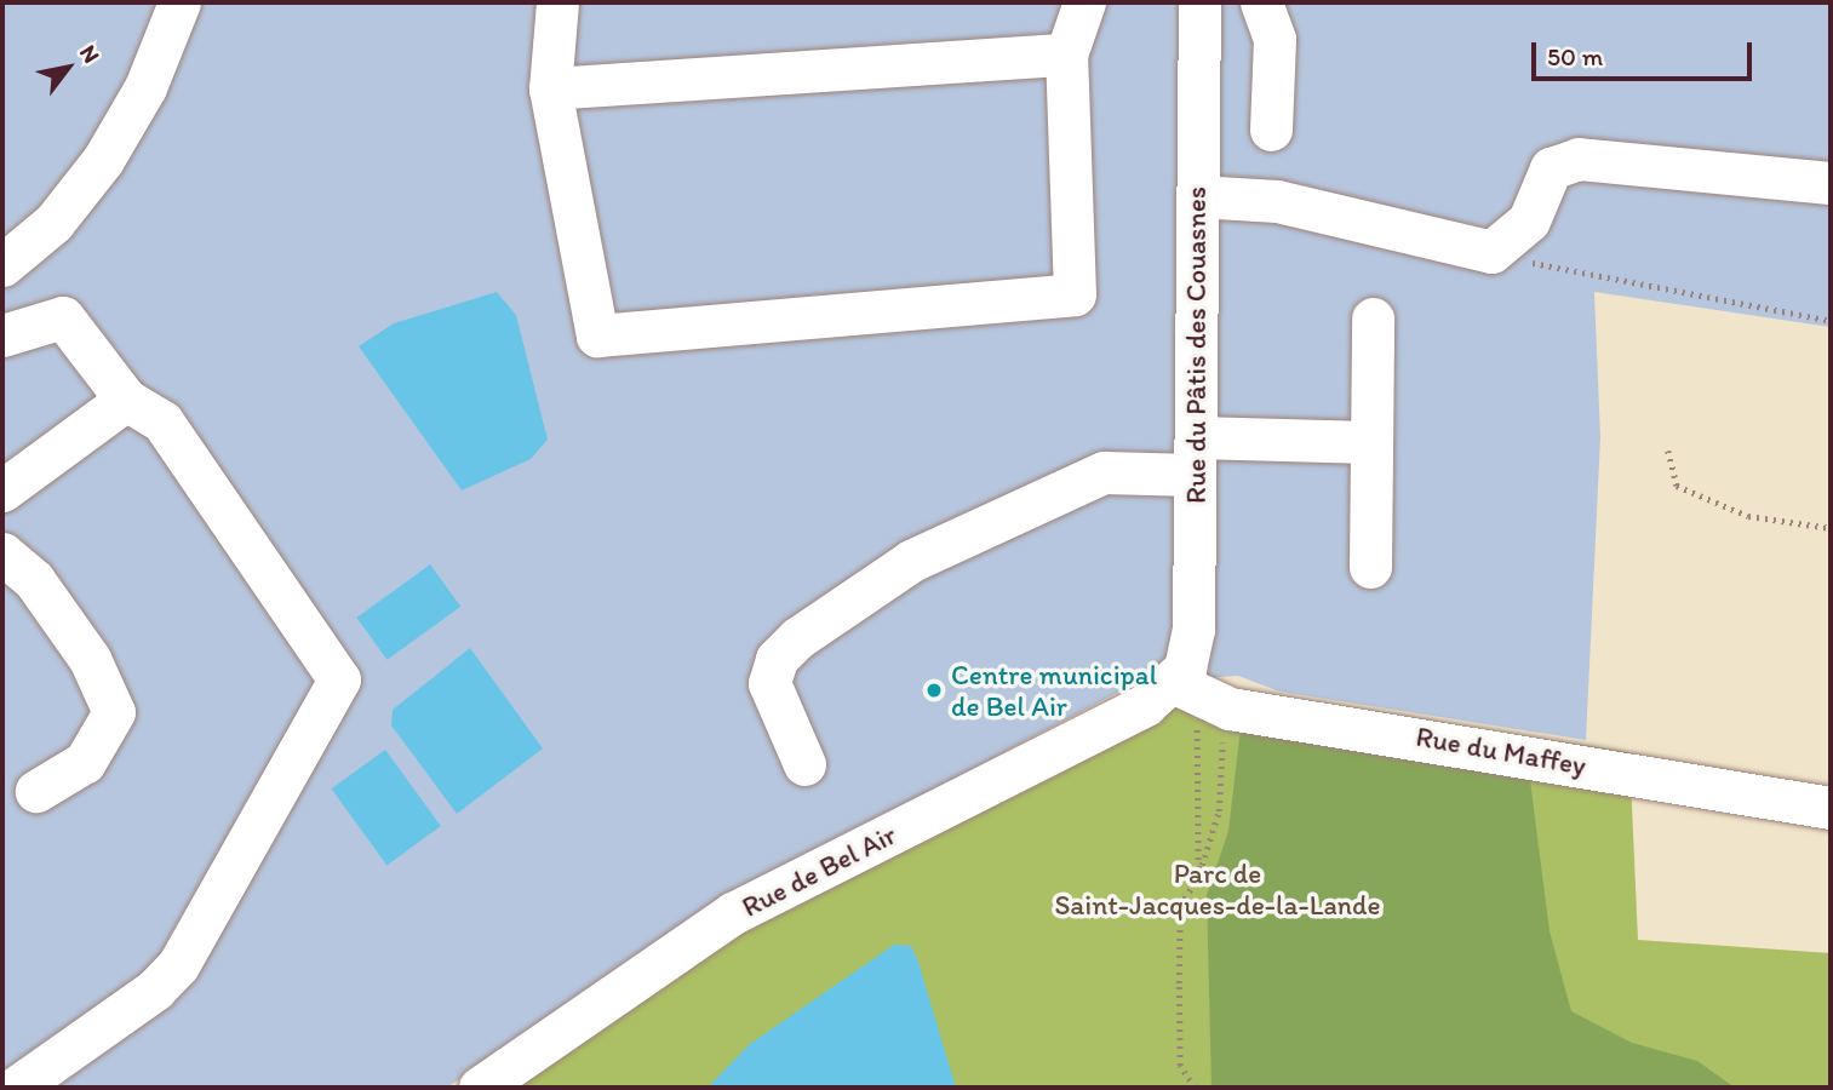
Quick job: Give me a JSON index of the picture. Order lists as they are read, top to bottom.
{
  "streets": {
    "street": ["Rue du Pâtis des Couasnes", "Rue du Maffey", "Rue de Bel Air"]
  },
  "crossings": [
    ["Rue du Pâtis des Couasnes", "Rue du Maffey"],
    ["Rue du Pâtis des Couasnes", "Rue de Bel Air"],
    ["Rue du Maffey", "Rue de Bel Air"]
  ],
  "parks": ["Parc de Saint-Jacques-de-la-Lande"],
  "places": ["Centre municipal de Bel Air"],
  "scale_bar": "50 m",
  "north": "top right"
}
